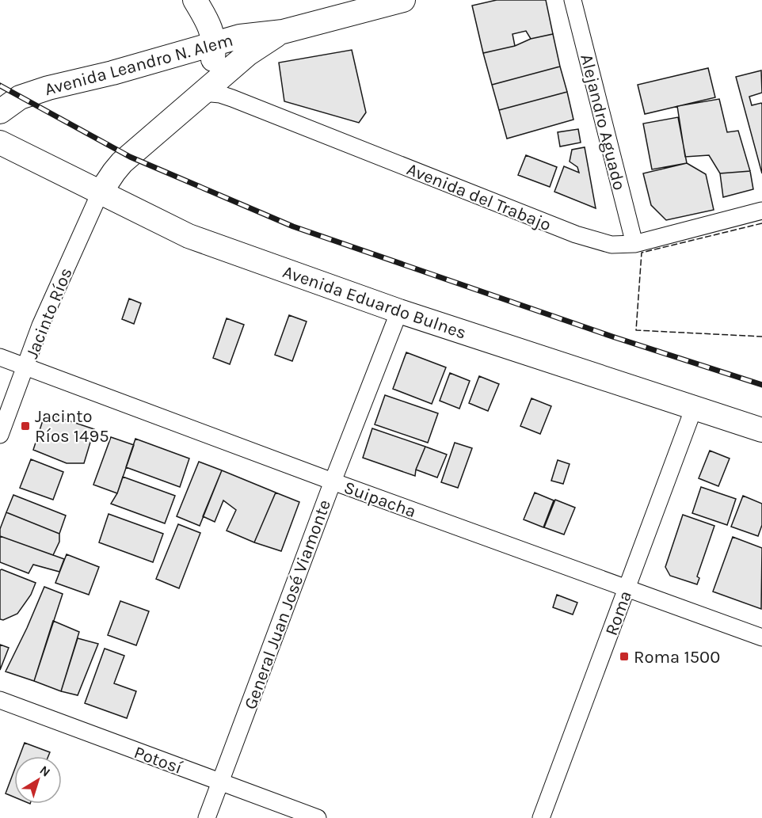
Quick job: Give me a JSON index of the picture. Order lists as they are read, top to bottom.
{
  "streets": {
    "main road": ["Avenida Leandro N. Alem", "Avenida Eduardo Bulnes"],
    "street": [
      "Alejandro Aguado",
      "Avenida del Trabajo",
      "Jacinto Ríos",
      "Suipacha",
      "General Juan José Viamonte",
      "Roma",
      "Potosí"
    ]
  },
  "crossings": [
    ["Avenida Leandro N. Alem", "Avenida del Trabajo"],
    ["Avenida Leandro N. Alem", "Avenida Eduardo Bulnes"],
    ["Avenida Leandro N. Alem", "Jacinto Ríos"],
    ["Alejandro Aguado", "Avenida del Trabajo"],
    ["Avenida Eduardo Bulnes", "Jacinto Ríos"],
    ["Avenida Eduardo Bulnes", "General Juan José Viamonte"],
    ["Avenida Eduardo Bulnes", "Roma"],
    ["Jacinto Ríos", "Suipacha"],
    ["Suipacha", "General Juan José Viamonte"],
    ["Suipacha", "Roma"],
    ["General Juan José Viamonte", "Potosí"]
  ],
  "places": {
    "transit": ["Jacinto Ríos 1495", "Roma 1500"]
  },
  "north": "top right"
}
